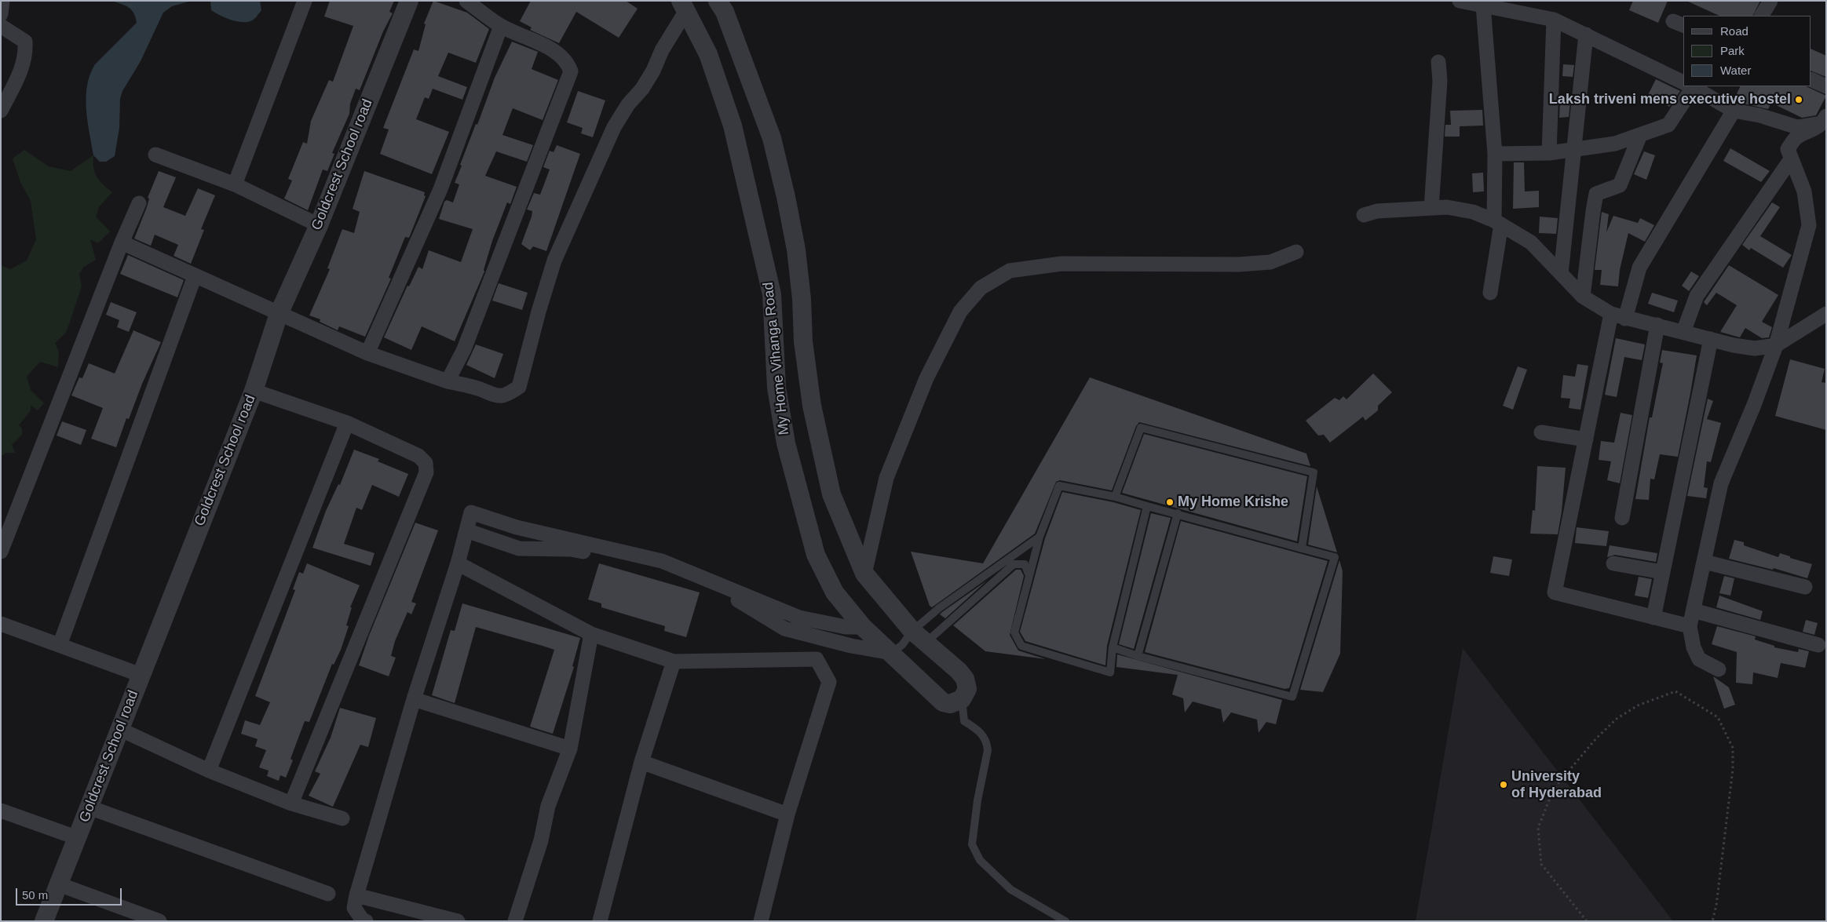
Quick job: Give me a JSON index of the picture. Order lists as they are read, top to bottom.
{
  "streets": {
    "street": ["Goldcrest School road", "My Home Vihanga Road"]
  },
  "places": ["Laksh triveni mens executive hostel", "My Home Krishe", "University of Hyderabad"],
  "legend": ["Road", "Park", "Water"],
  "scale_bar": "50 m"
}
